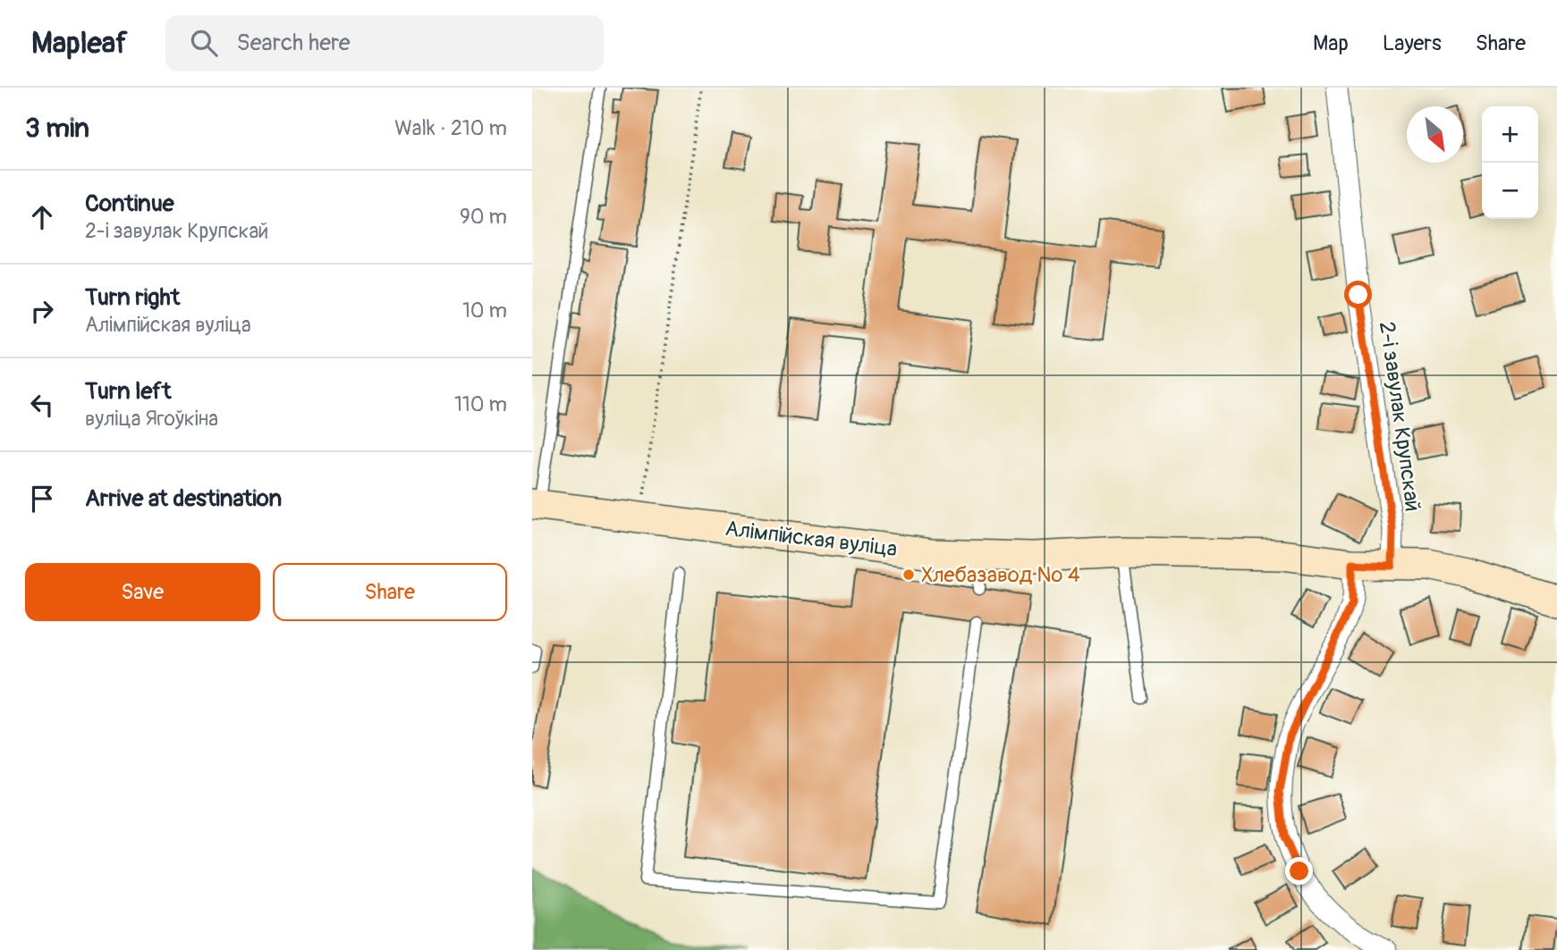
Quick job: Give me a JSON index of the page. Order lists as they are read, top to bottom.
{
  "streets": {
    "street": ["2-і завулак Крупскай", "Алімпійская вуліца"]
  },
  "crossings": [
    ["2-і завулак Крупскай", "Алімпійская вуліца"]
  ],
  "places": ["Хлебазавод № 4"],
  "north": "bottom right",
  "page": {
    "header": "Mapleaf",
    "search": "Search here",
    "nav": ["Map", "Layers", "Share"],
    "heading": ["3 min", "Walk · 210 m"],
    "map_buttons": ["+", "−"],
    "list": [
      ["Continue", "2-і завулак Крупскай", "90 m"],
      ["Turn right", "Алімпійская вуліца", "10 m"],
      ["Turn left", "вуліца Ягоўкіна", "110 m"],
      "Arrive at destination"
    ],
    "buttons": ["Save", "Share"]
  }
}
